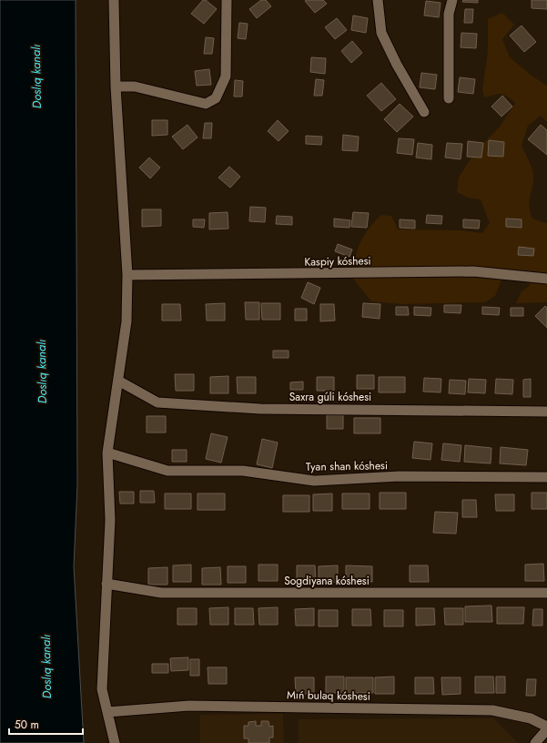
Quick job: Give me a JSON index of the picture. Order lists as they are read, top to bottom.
{
  "streets": {
    "street": [
      "Kaspiy kóshesi",
      "Saxra gúli kóshesi",
      "Tyan shan kóshesi",
      "Sogdiyana kóshesi",
      "Mıń bulaq kóshesi"
    ]
  },
  "water": ["Doslıq kanalı"],
  "scale_bar": "50 m"
}
